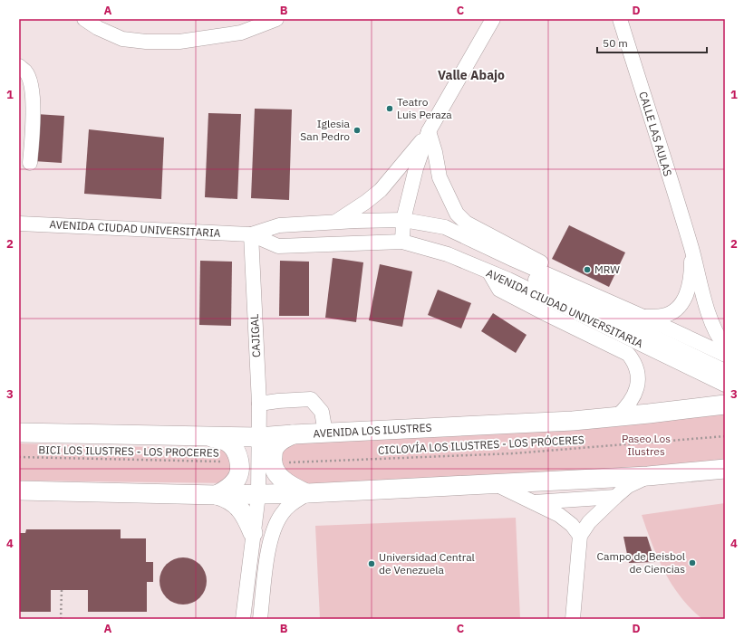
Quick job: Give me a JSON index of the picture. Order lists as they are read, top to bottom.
{
  "streets": {
    "main road": ["AVENIDA LOS ILUSTRES"],
    "street": ["CALLE LAS AULAS", "AVENIDA CIUDAD UNIVERSITARIA", "CAJIGAL"],
    "path": ["CICLOVÍA LOS ILUSTRES - LOS PRÓCERES", "BICI LOS ILUSTRES - LOS PROCERES"]
  },
  "crossings": [
    ["CALLE LAS AULAS", "AVENIDA CIUDAD UNIVERSITARIA"],
    ["AVENIDA CIUDAD UNIVERSITARIA", "CAJIGAL"],
    ["CAJIGAL", "AVENIDA LOS ILUSTRES"]
  ],
  "districts": ["Valle Abajo"],
  "parks": ["Paseo Los Ilustres"],
  "places": [
    "Teatro Luis Peraza",
    "Iglesia San Pedro",
    "MRW",
    "Campo de Beisbol de Ciencias",
    "Universidad Central de Venezuela"
  ],
  "scale_bar": "50 m",
  "grid": {
    "columns": [
      "A",
      "B",
      "C",
      "D"
    ],
    "rows": [
      "1",
      "2",
      "3",
      "4"
    ]
  }
}
